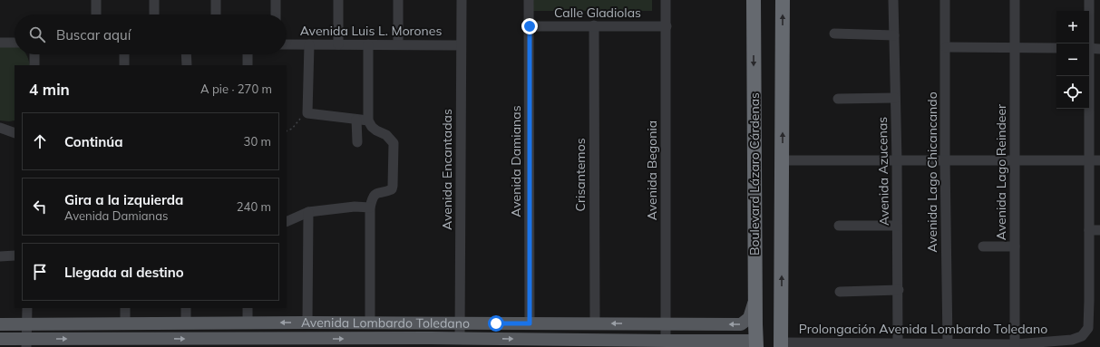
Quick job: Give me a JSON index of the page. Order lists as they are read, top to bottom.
{
  "streets": {
    "highway": ["Boulevard Lázaro Cárdenas"],
    "main road": ["Avenida Lombardo Toledano"],
    "street": [
      "Calle Gladiolas",
      "Avenida Luis L. Morones",
      "Avenida Damianas",
      "Avenida Encantadas",
      "Avenida Begonia",
      "Avenida Azucenas",
      "Avenida Lago Chicancando",
      "Avenida Lago Reindeer",
      "Crisantemos",
      "Prolongación Avenida Lombardo Toledano"
    ]
  },
  "crossings": [
    ["Calle Gladiolas", "Avenida Damianas"],
    ["Calle Gladiolas", "Avenida Begonia"],
    ["Calle Gladiolas", "Crisantemos"],
    ["Avenida Luis L. Morones", "Avenida Encantadas"],
    ["Avenida Damianas", "Avenida Lombardo Toledano"],
    ["Avenida Encantadas", "Avenida Lombardo Toledano"],
    ["Avenida Begonia", "Avenida Lombardo Toledano"],
    ["Avenida Azucenas", "Prolongación Avenida Lombardo Toledano"],
    ["Avenida Lago Chicancando", "Prolongación Avenida Lombardo Toledano"],
    ["Avenida Lago Reindeer", "Prolongación Avenida Lombardo Toledano"],
    ["Boulevard Lázaro Cárdenas", "Avenida Lombardo Toledano"],
    ["Crisantemos", "Avenida Lombardo Toledano"]
  ],
  "page": {
    "map_buttons": ["+", "−"],
    "search": "Buscar aquí",
    "heading": ["4 min", "A pie · 270 m"],
    "list": [
      ["Continúa", "30 m"],
      ["Gira a la izquierda", "Avenida Damianas", "240 m"],
      "Llegada al destino"
    ]
  }
}
